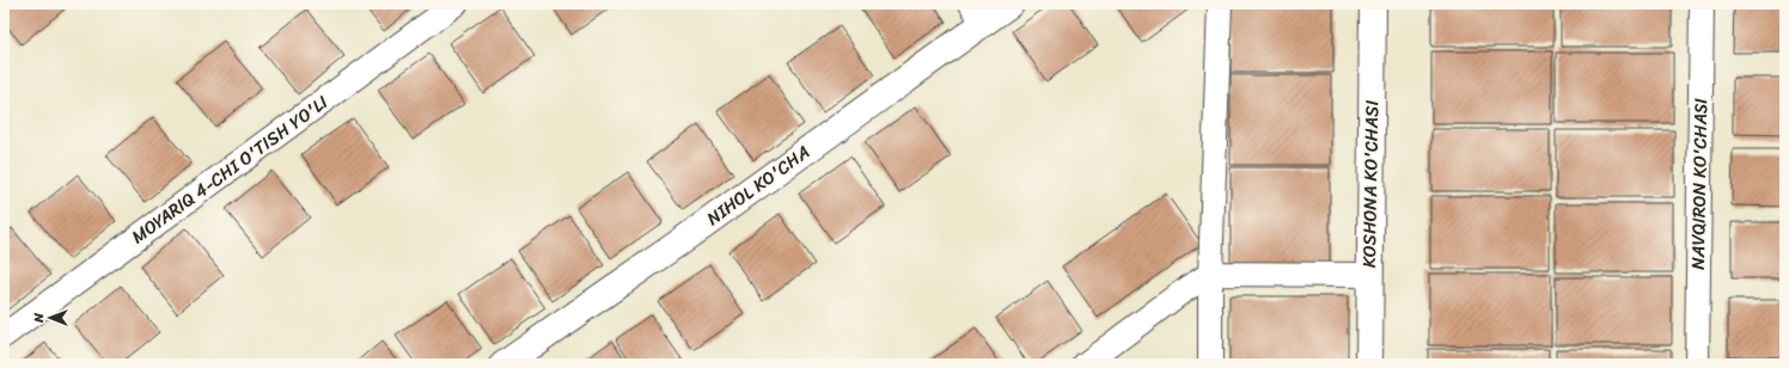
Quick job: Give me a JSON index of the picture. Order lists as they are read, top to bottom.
{
  "streets": {
    "street": [
      "MOYARIQ 4-CHI O'TISH YO'LI",
      "KOSHONA KO'CHASI",
      "NAVQIRON KO'CHASI",
      "NIHOL KO'CHA"
    ]
  },
  "north": "left"
}
